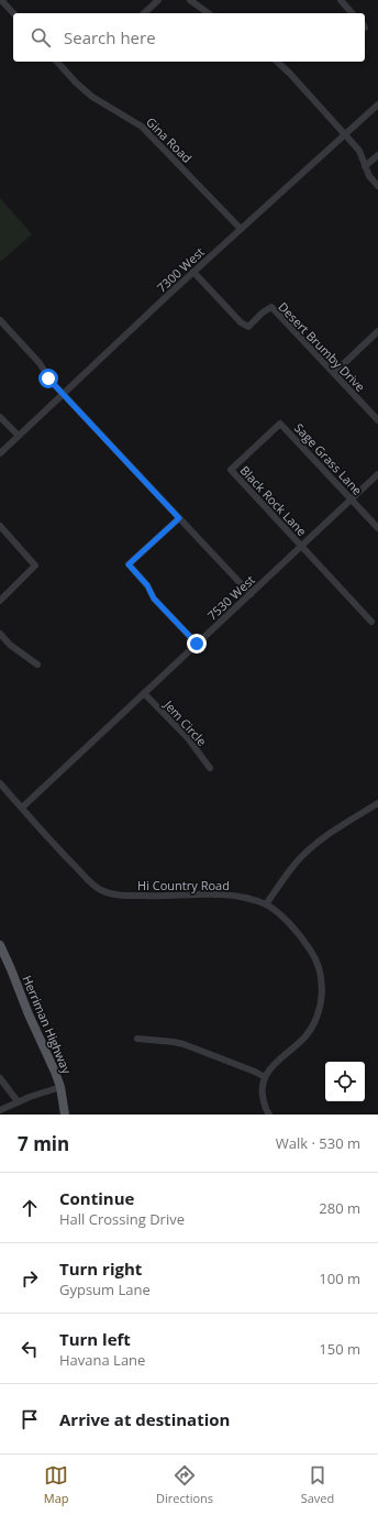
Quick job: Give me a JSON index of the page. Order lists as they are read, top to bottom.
{
  "streets": {
    "main road": ["Herriman Highway"],
    "street": [
      "Gina Road",
      "7300 West",
      "Desert Brumby Drive",
      "Sage Grass Lane",
      "Black Rock Lane",
      "7530 West",
      "Jem Circle",
      "Hi Country Road"
    ]
  },
  "crossings": [
    ["Gina Road", "7300 West"],
    ["7300 West", "Desert Brumby Drive"],
    ["Sage Grass Lane", "Black Rock Lane"],
    ["Sage Grass Lane", "7530 West"],
    ["Black Rock Lane", "7530 West"],
    ["7530 West", "Jem Circle"],
    ["7530 West", "Hi Country Road"]
  ],
  "page": {
    "search": "Search here",
    "heading": ["7 min", "Walk · 530 m"],
    "list": [
      ["Continue", "Hall Crossing Drive", "280 m"],
      ["Turn right", "Gypsum Lane", "100 m"],
      ["Turn left", "Havana Lane", "150 m"],
      "Arrive at destination"
    ],
    "nav": ["Map", "Directions", "Saved"]
  }
}
